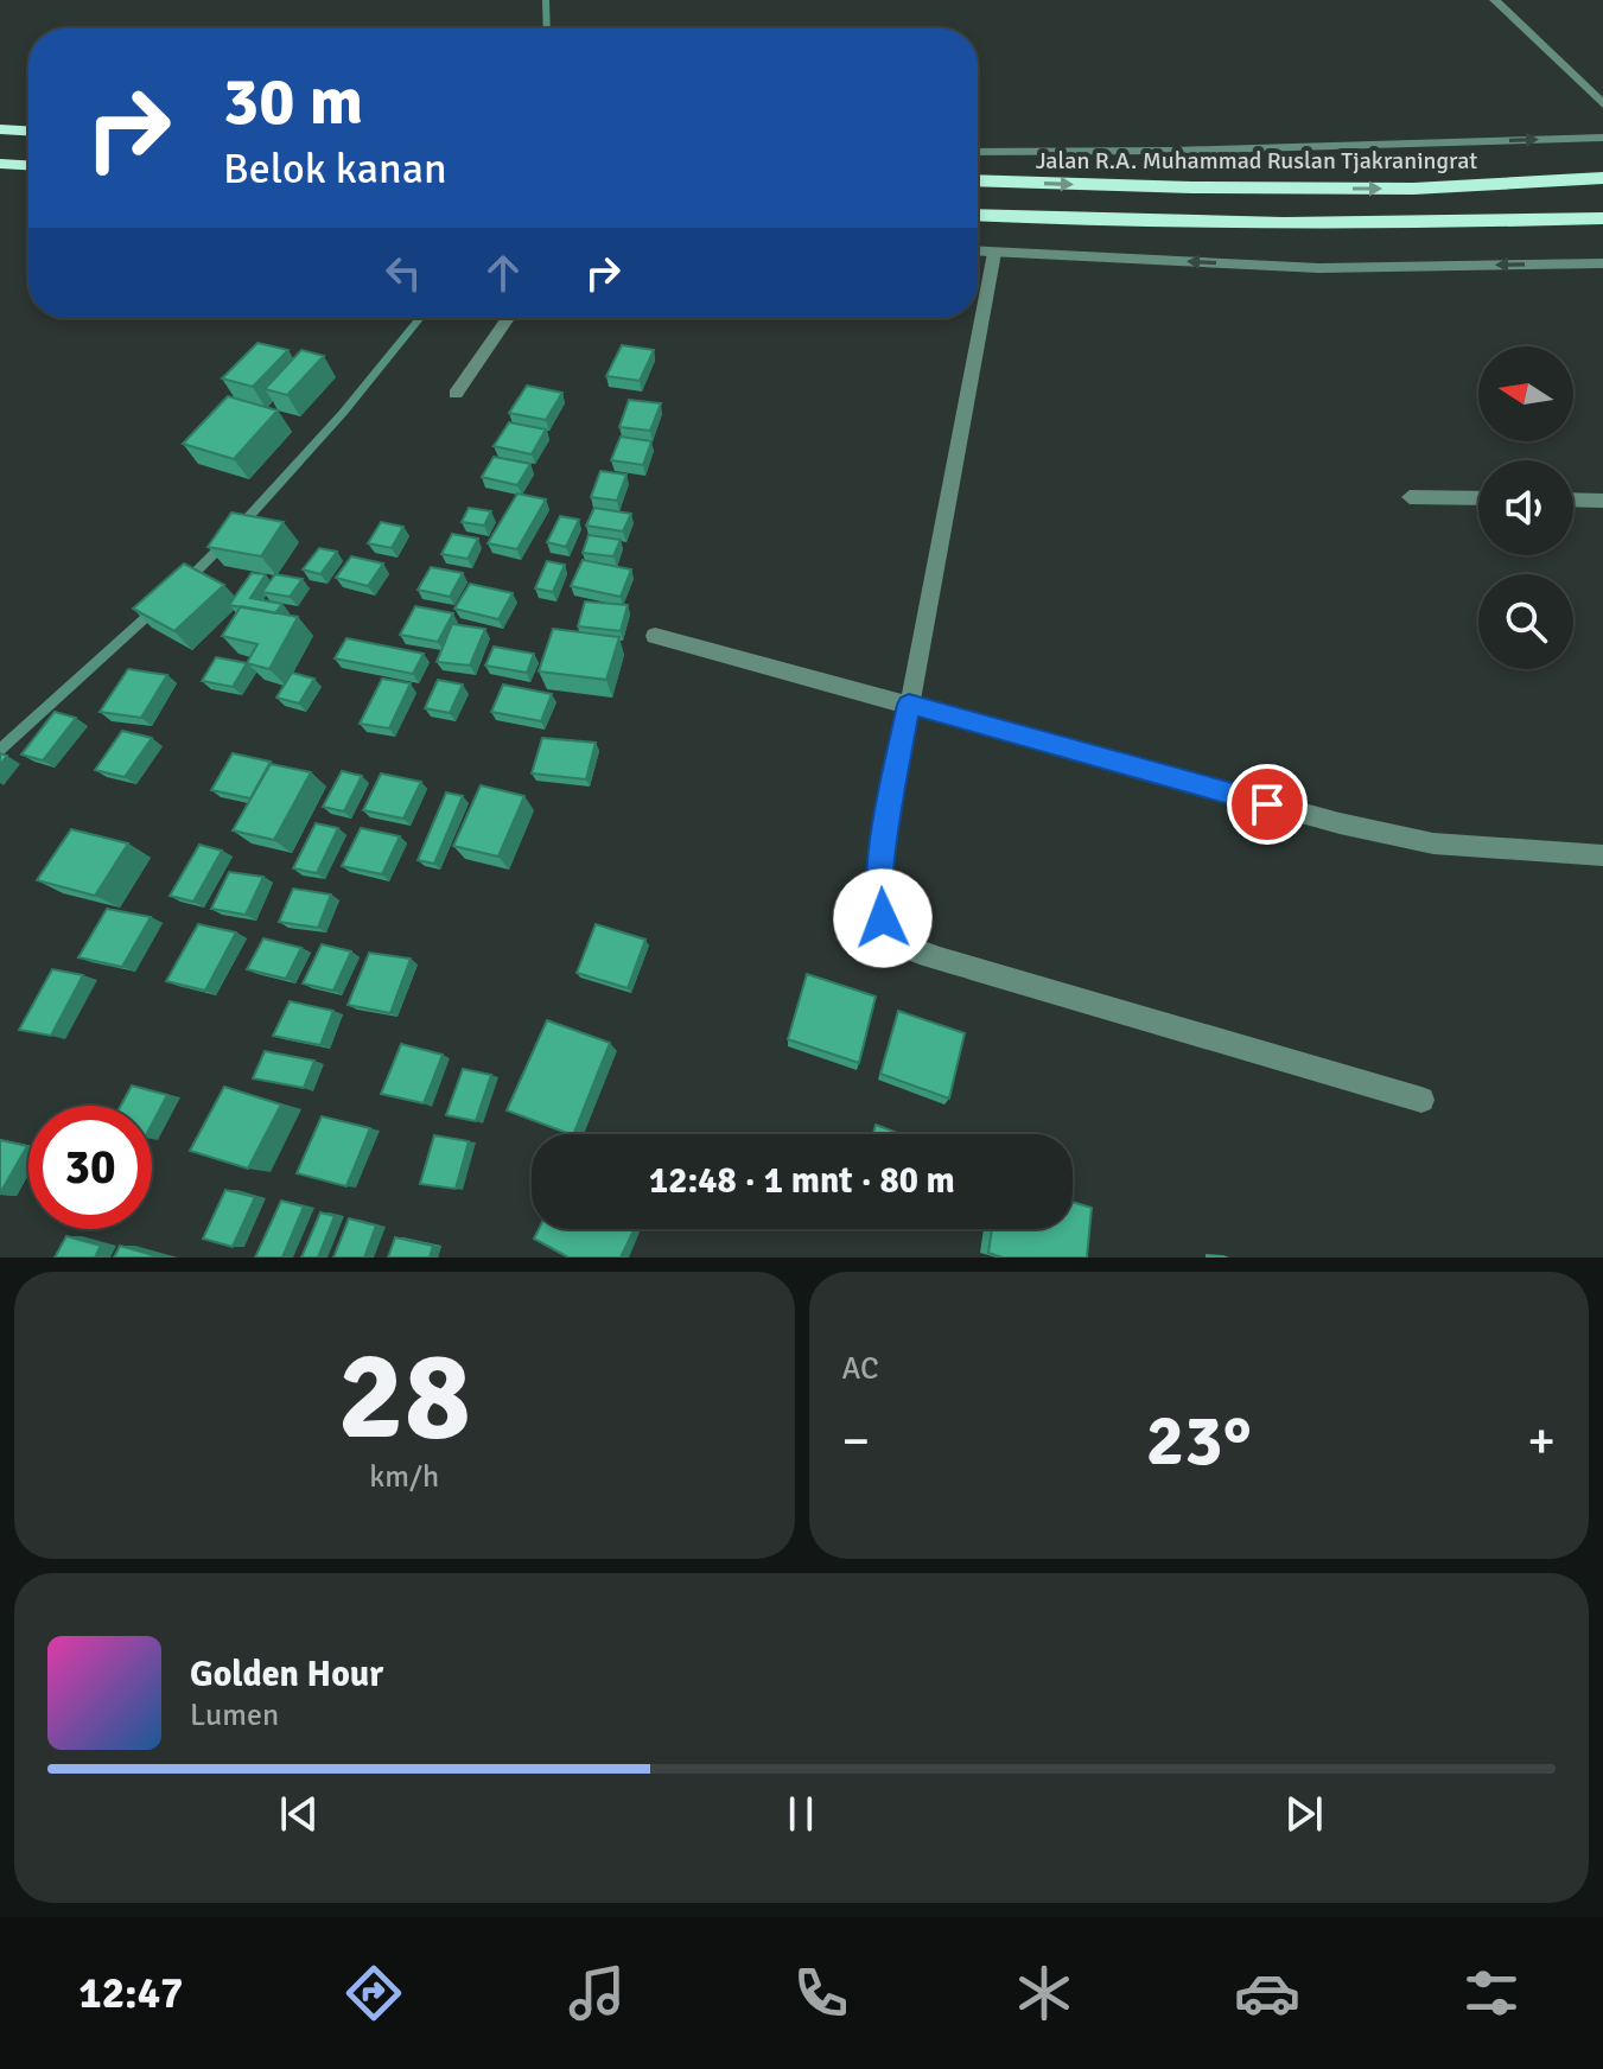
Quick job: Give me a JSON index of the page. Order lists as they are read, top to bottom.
{
  "streets": {
    "highway": ["Jalan R.A. Muhammad Ruslan Tjakraningrat"]
  },
  "north": "left",
  "page": {
    "turn": ["30 m", "Belok kanan"],
    "limit": "30",
    "trip": "12:48 · 1 mnt · 80 m",
    "tile": [
      ["28", "km/h"],
      "AC"
    ],
    "heat": ["−", "23°", "+"],
    "song": ["Golden Hour", "Lumen"],
    "tabs": "12:47"
  }
}
